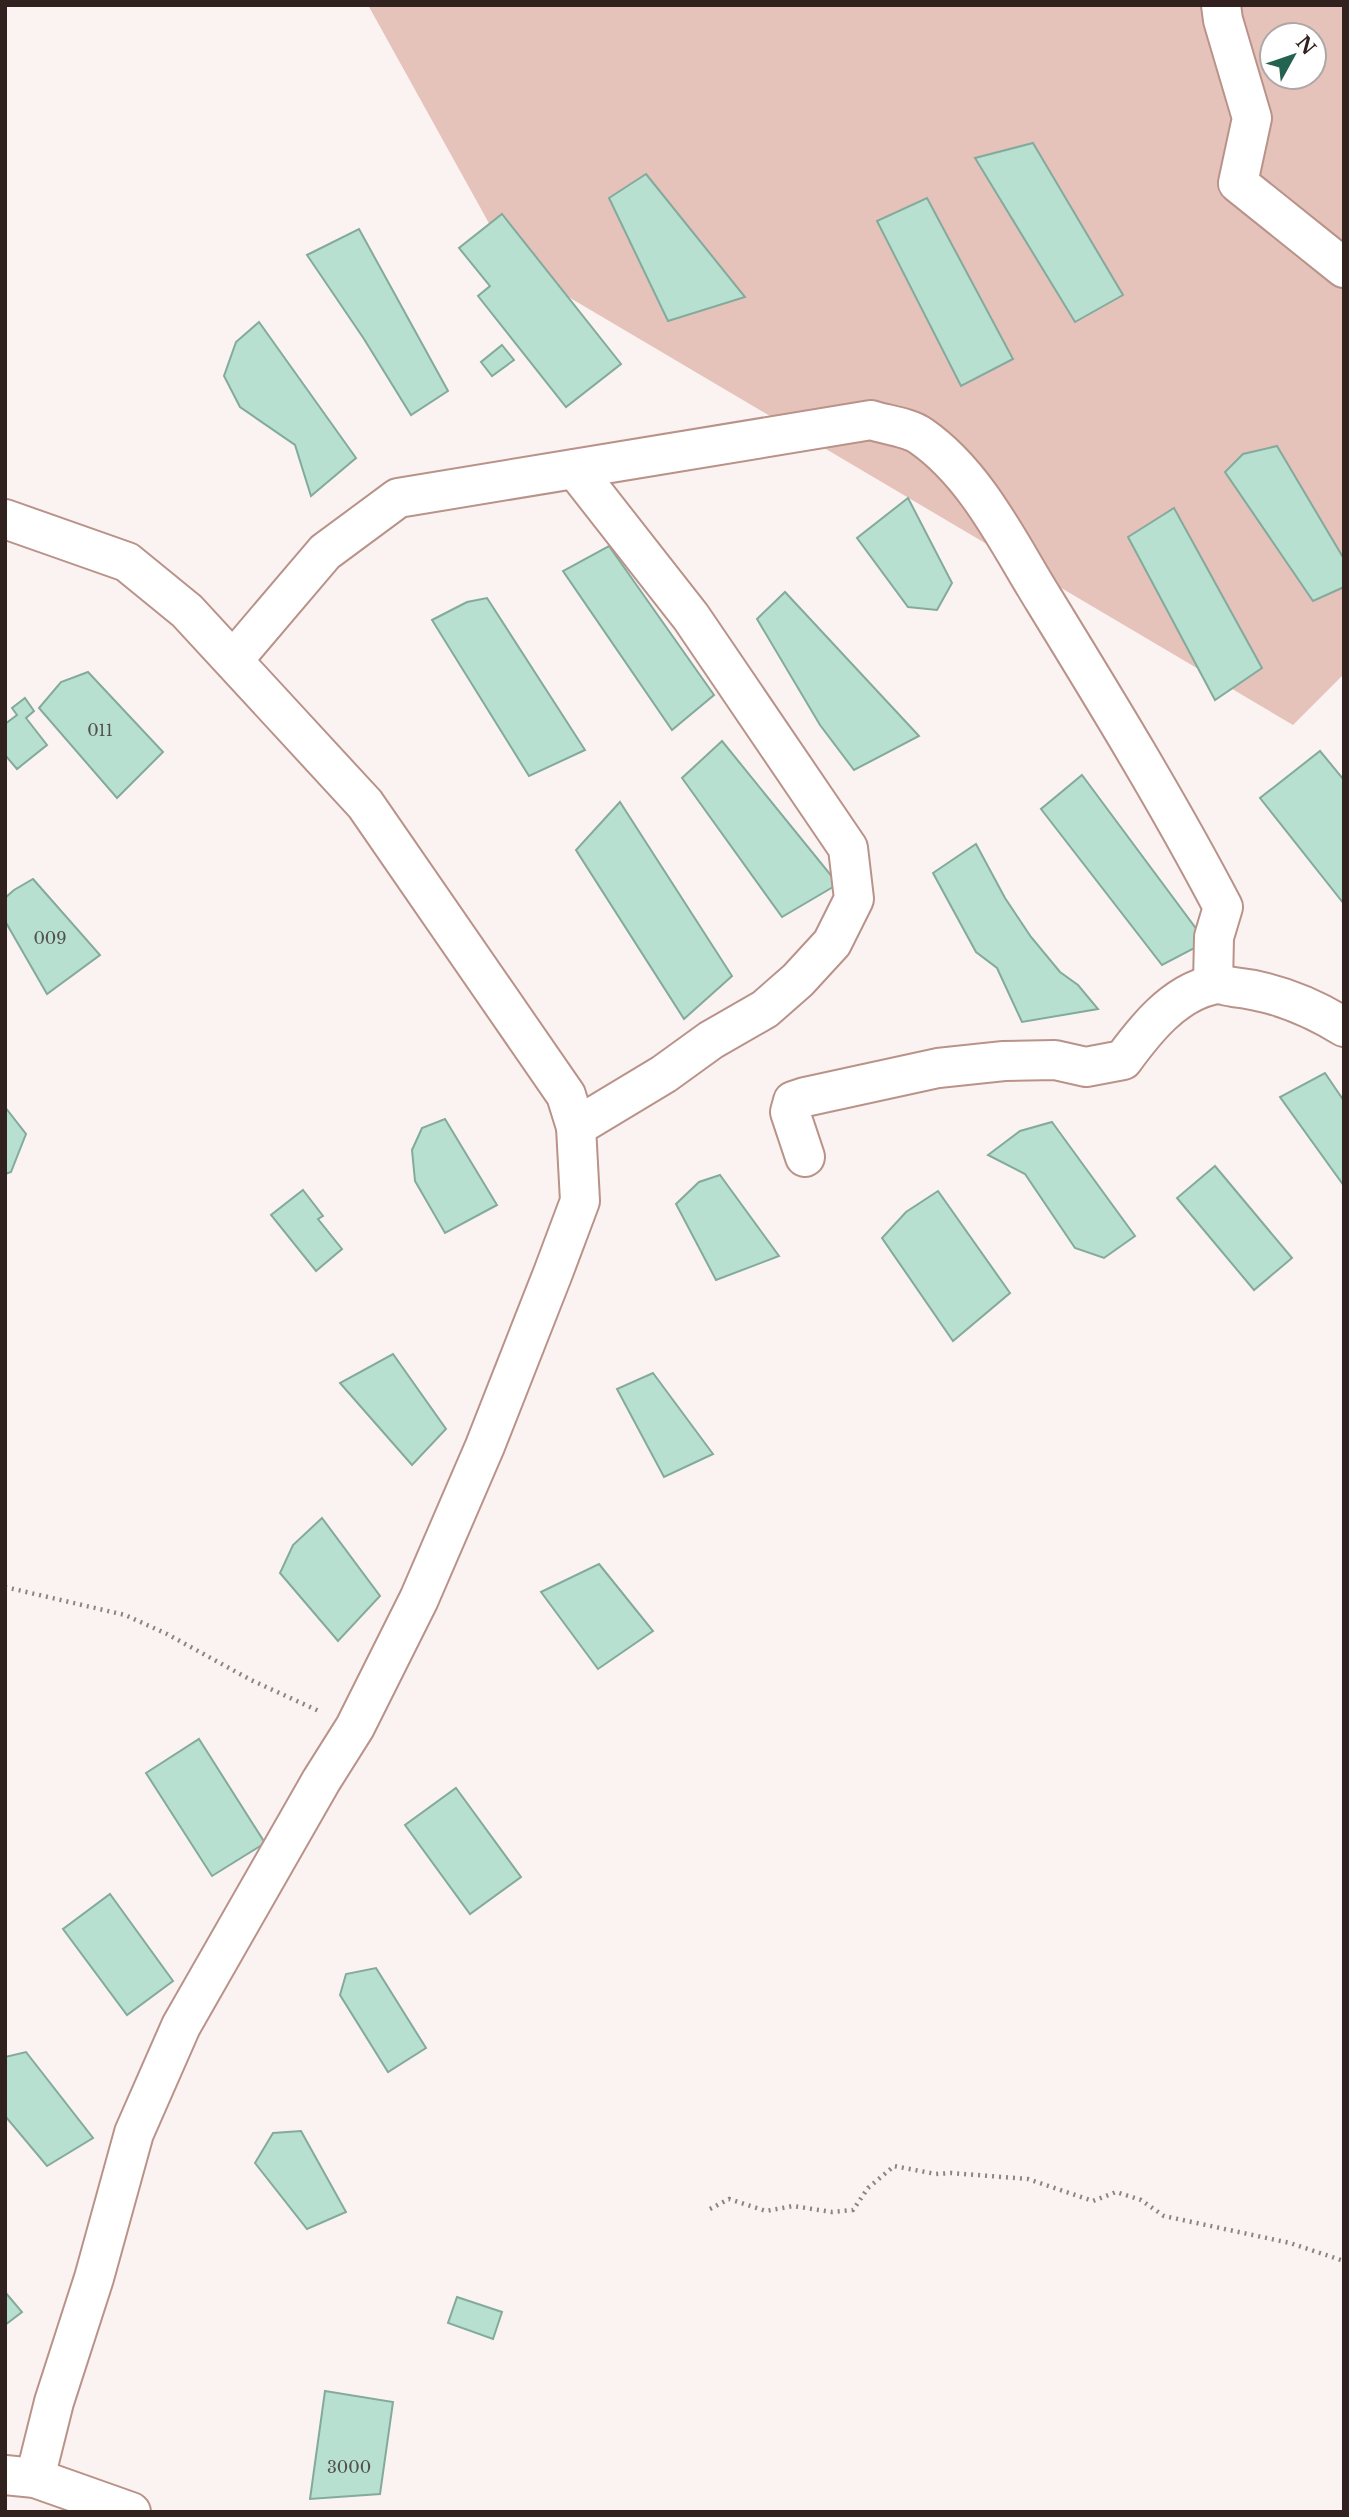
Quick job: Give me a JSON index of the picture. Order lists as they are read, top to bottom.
{
  "house_numbers": ["011", "009", "3000"],
  "north": "top right"
}
